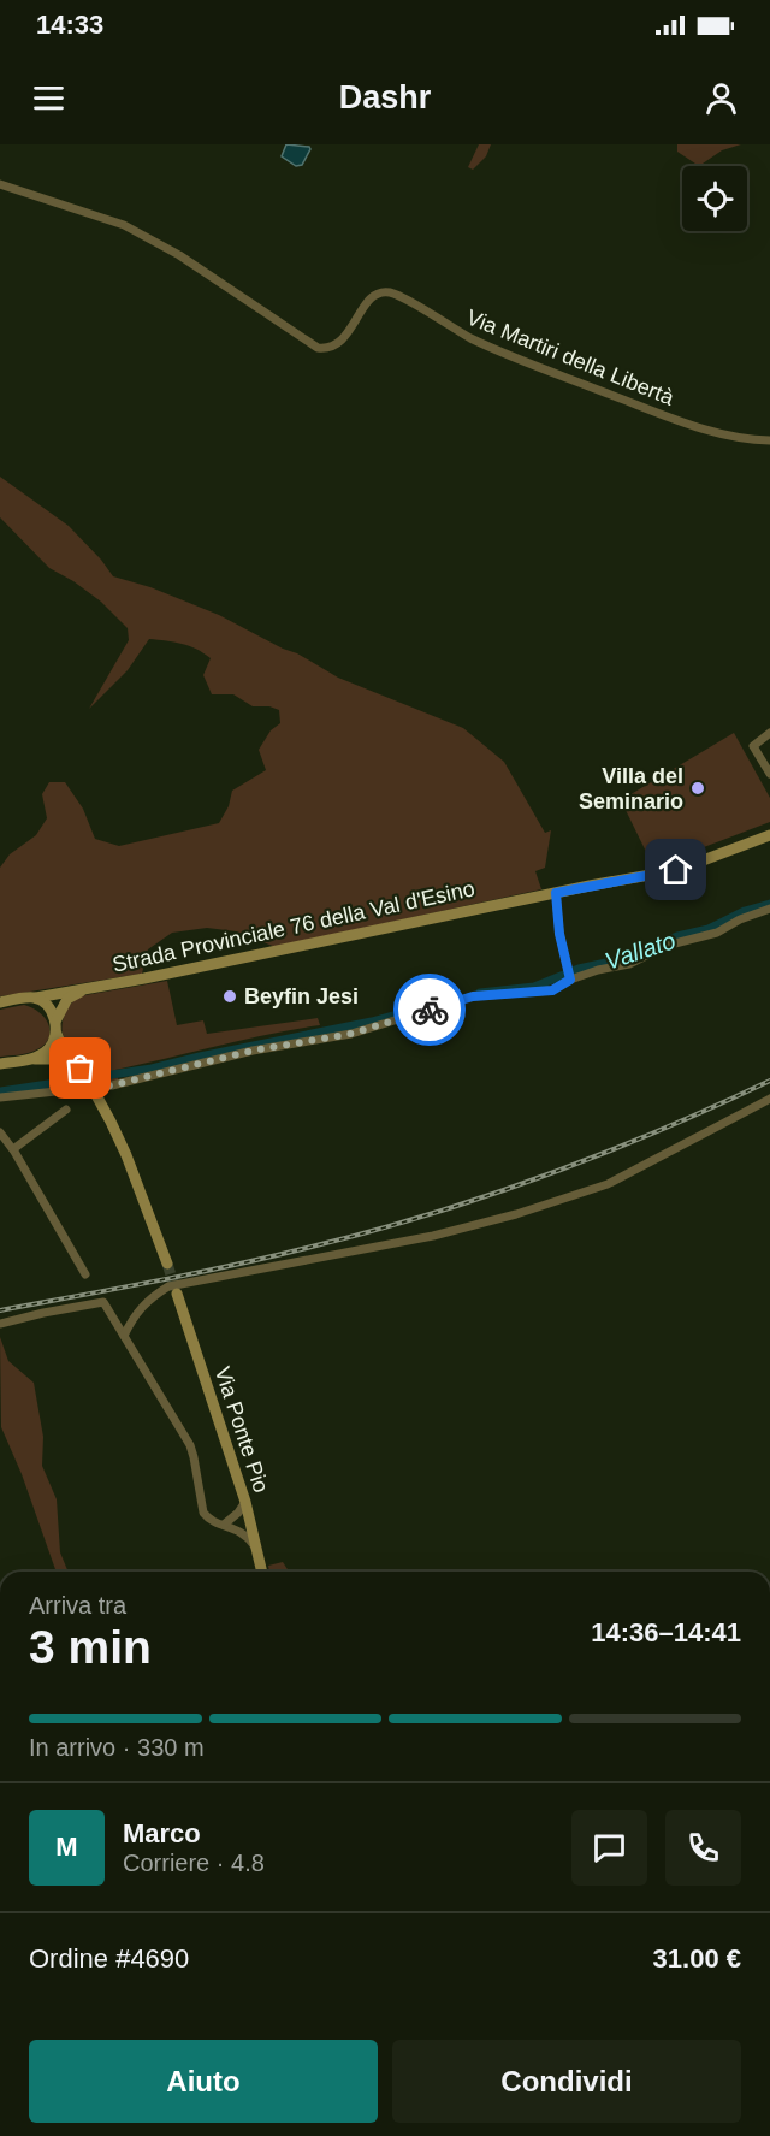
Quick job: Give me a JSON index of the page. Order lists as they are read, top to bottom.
{
  "streets": {
    "main road": ["Strada Provinciale 76 della Val d'Esino", "Via Ponte Pio"],
    "street": ["Via Martiri della Libertà"]
  },
  "water": ["Vallato"],
  "places": ["Villa del Seminario", "Beyfin Jesi"],
  "page": {
    "status": "14:33",
    "header": "Dashr",
    "heading": ["3 min", "Arriva tra", "14:36–14:41"],
    "panel": [
      "Marco",
      "Corriere · 4.8",
      "Ordine #4690",
      "31.00 €"
    ],
    "bar": "In arrivo · 330 m",
    "round": "M",
    "buttons": ["Aiuto", "Condividi"]
  }
}
